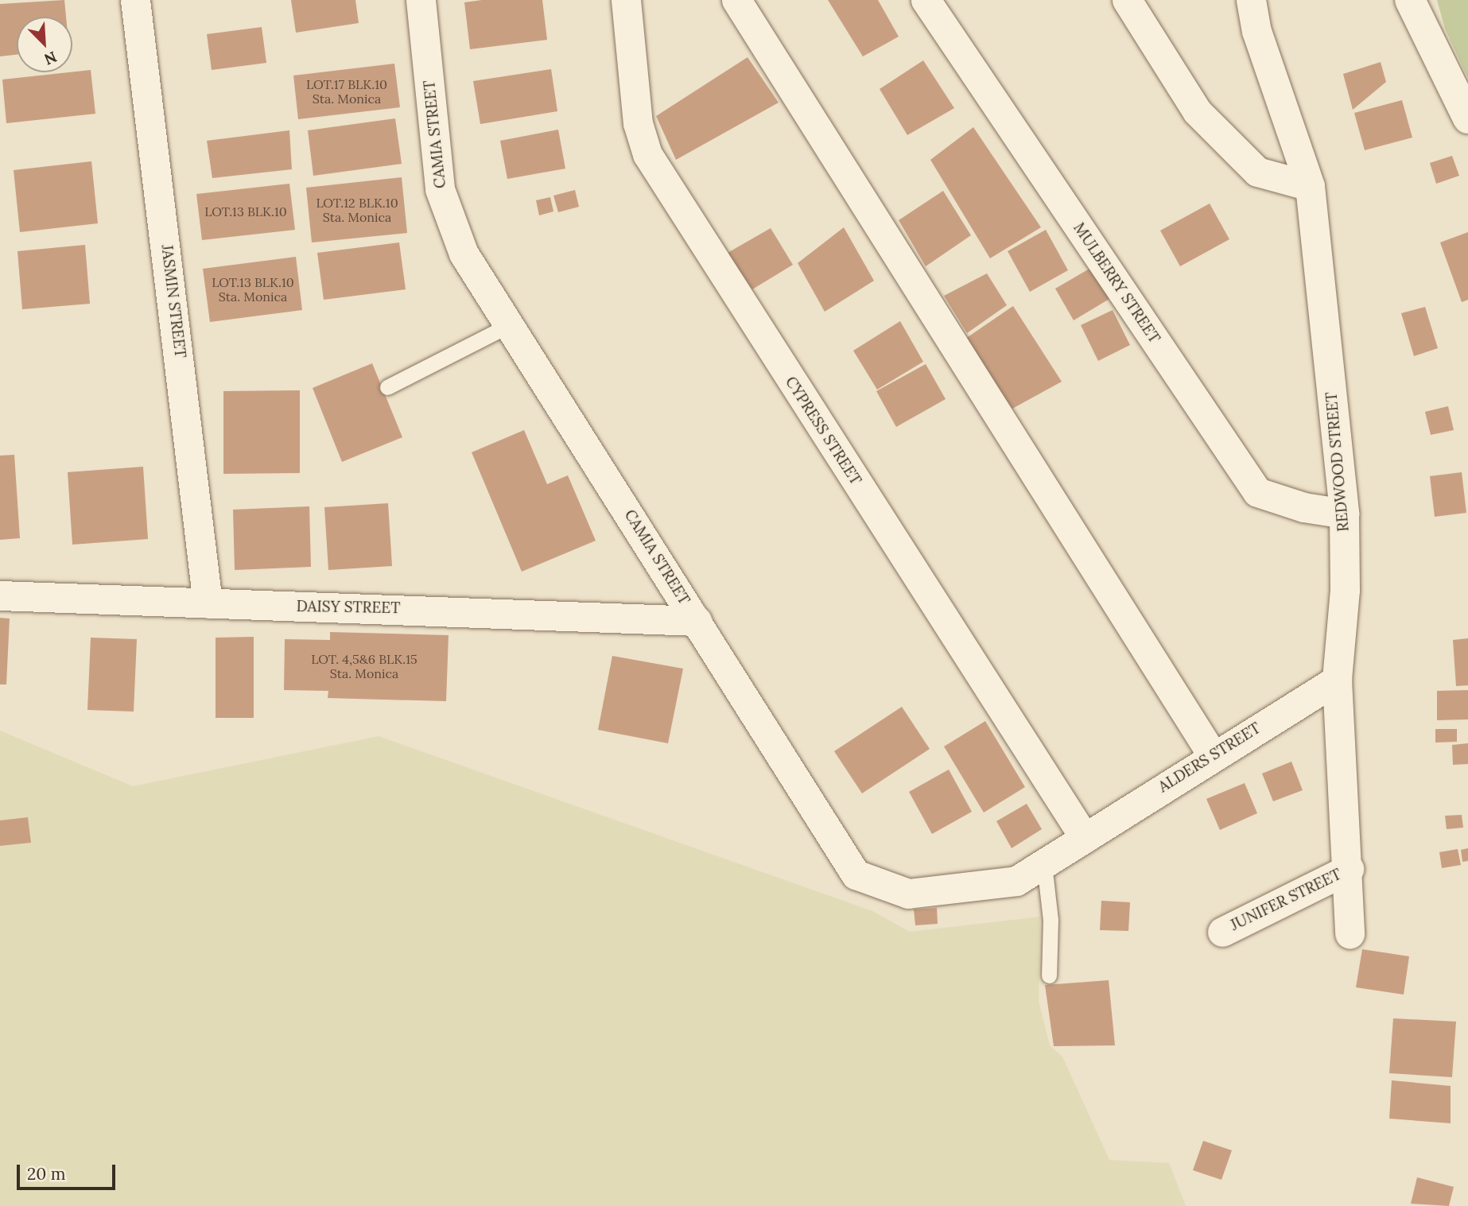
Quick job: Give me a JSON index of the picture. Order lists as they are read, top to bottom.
{
  "streets": {
    "street": [
      "CAMIA STREET",
      "MULBERRY STREET",
      "JASMIN STREET",
      "CYPRESS STREET",
      "REDWOOD STREET",
      "DAISY STREET",
      "ALDERS STREET",
      "JUNIFER STREET"
    ]
  },
  "crossings": [
    ["CAMIA STREET", "CYPRESS STREET"],
    ["CAMIA STREET", "DAISY STREET"],
    ["CAMIA STREET", "ALDERS STREET"],
    ["MULBERRY STREET", "REDWOOD STREET"],
    ["JASMIN STREET", "DAISY STREET"],
    ["CYPRESS STREET", "ALDERS STREET"],
    ["REDWOOD STREET", "ALDERS STREET"],
    ["REDWOOD STREET", "JUNIFER STREET"]
  ],
  "house_numbers": [
    "LOT.17 BLK.10 Sta. Monica",
    "LOT.12 BLK.10 Sta. Monica",
    "LOT.13 BLK.10",
    "LOT.13 BLK.10 Sta. Monica",
    "LOT. 4,5&6 BLK.15 Sta. Monica"
  ],
  "scale_bar": "20 m",
  "north": "bottom right"
}
